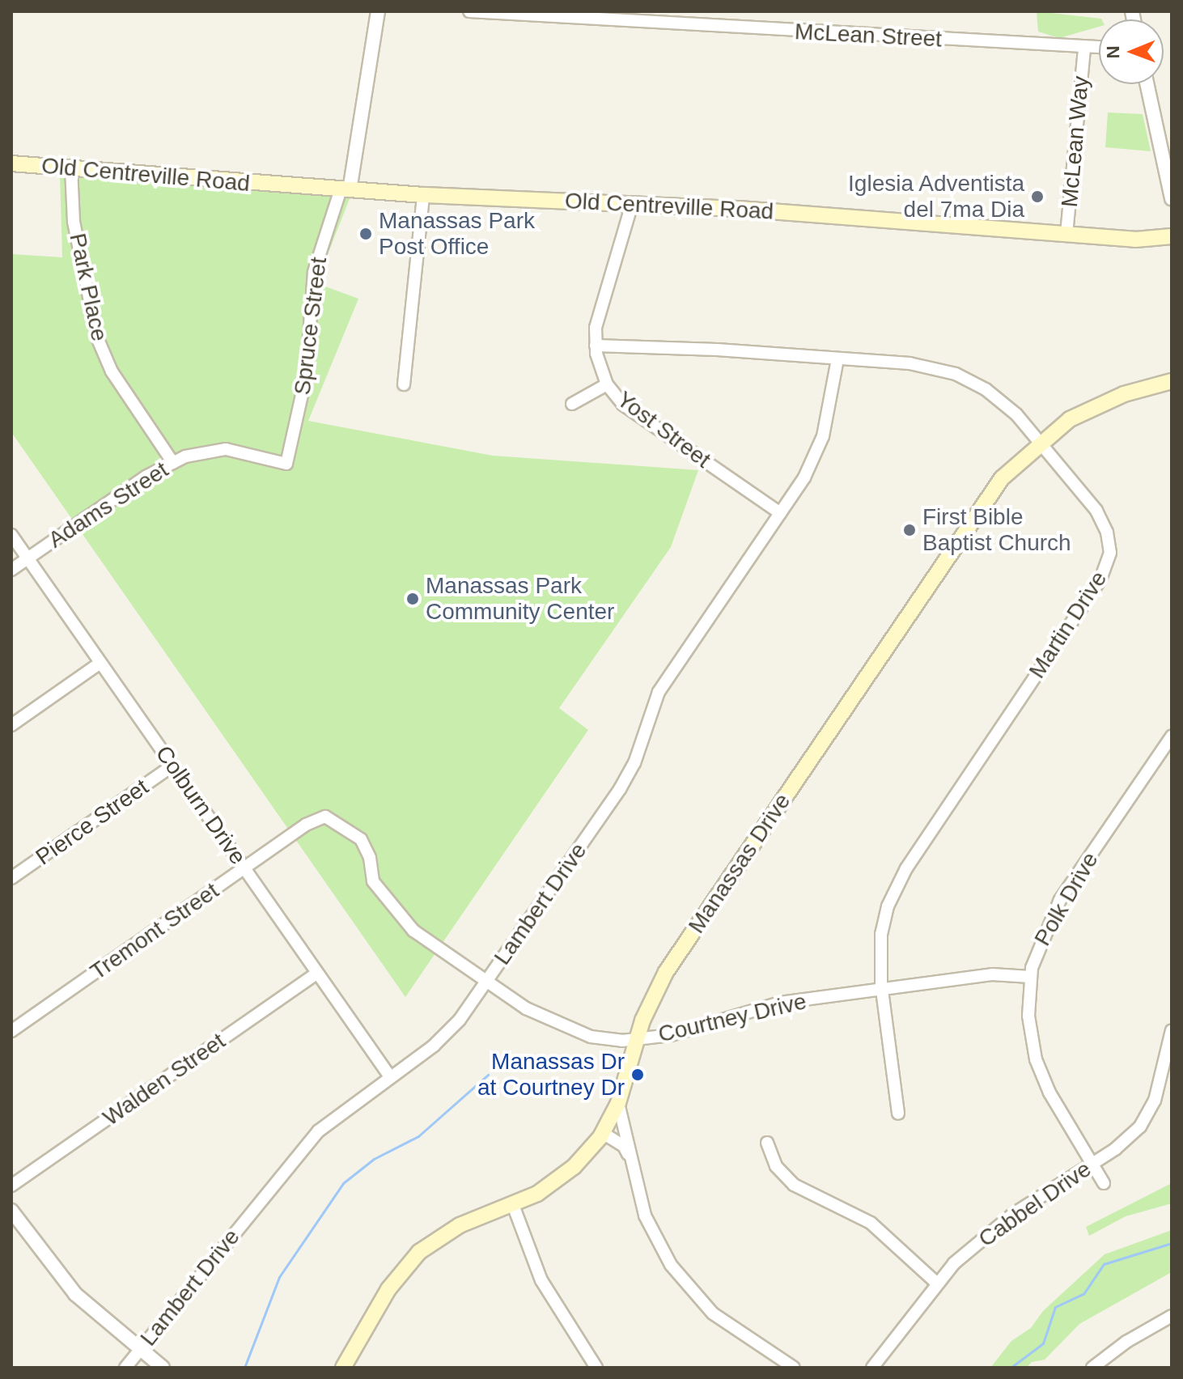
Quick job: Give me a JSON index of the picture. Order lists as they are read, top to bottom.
{
  "streets": {
    "main road": ["Old Centreville Road", "Manassas Drive"],
    "street": [
      "McLean Street",
      "McLean Way",
      "Park Place",
      "Spruce Street",
      "Yost Street",
      "Adams Street",
      "Martin Drive",
      "Colburn Drive",
      "Pierce Street",
      "Polk Drive",
      "Lambert Drive",
      "Tremont Street",
      "Courtney Drive",
      "Walden Street",
      "Cabbel Drive"
    ]
  },
  "crossings": [
    ["McLean Street", "McLean Way"],
    ["McLean Way", "Old Centreville Road"],
    ["Old Centreville Road", "Park Place"],
    ["Old Centreville Road", "Spruce Street"],
    ["Old Centreville Road", "Yost Street"],
    ["Park Place", "Adams Street"],
    ["Spruce Street", "Adams Street"],
    ["Yost Street", "Martin Drive"],
    ["Yost Street", "Lambert Drive"],
    ["Adams Street", "Colburn Drive"],
    ["Martin Drive", "Manassas Drive"],
    ["Martin Drive", "Lambert Drive"],
    ["Martin Drive", "Courtney Drive"],
    ["Colburn Drive", "Pierce Street"],
    ["Colburn Drive", "Lambert Drive"],
    ["Colburn Drive", "Tremont Street"],
    ["Colburn Drive", "Walden Street"],
    ["Manassas Drive", "Courtney Drive"],
    ["Polk Drive", "Courtney Drive"],
    ["Polk Drive", "Cabbel Drive"],
    ["Lambert Drive", "Tremont Street"],
    ["Lambert Drive", "Courtney Drive"],
    ["Tremont Street", "Courtney Drive"]
  ],
  "places": [
    "Iglesia Adventista del 7ma Dia",
    "Manassas Park Post Office",
    "First Bible Baptist Church",
    "Manassas Park Community Center",
    "Manassas Dr at Courtney Dr"
  ],
  "north": "left"
}
